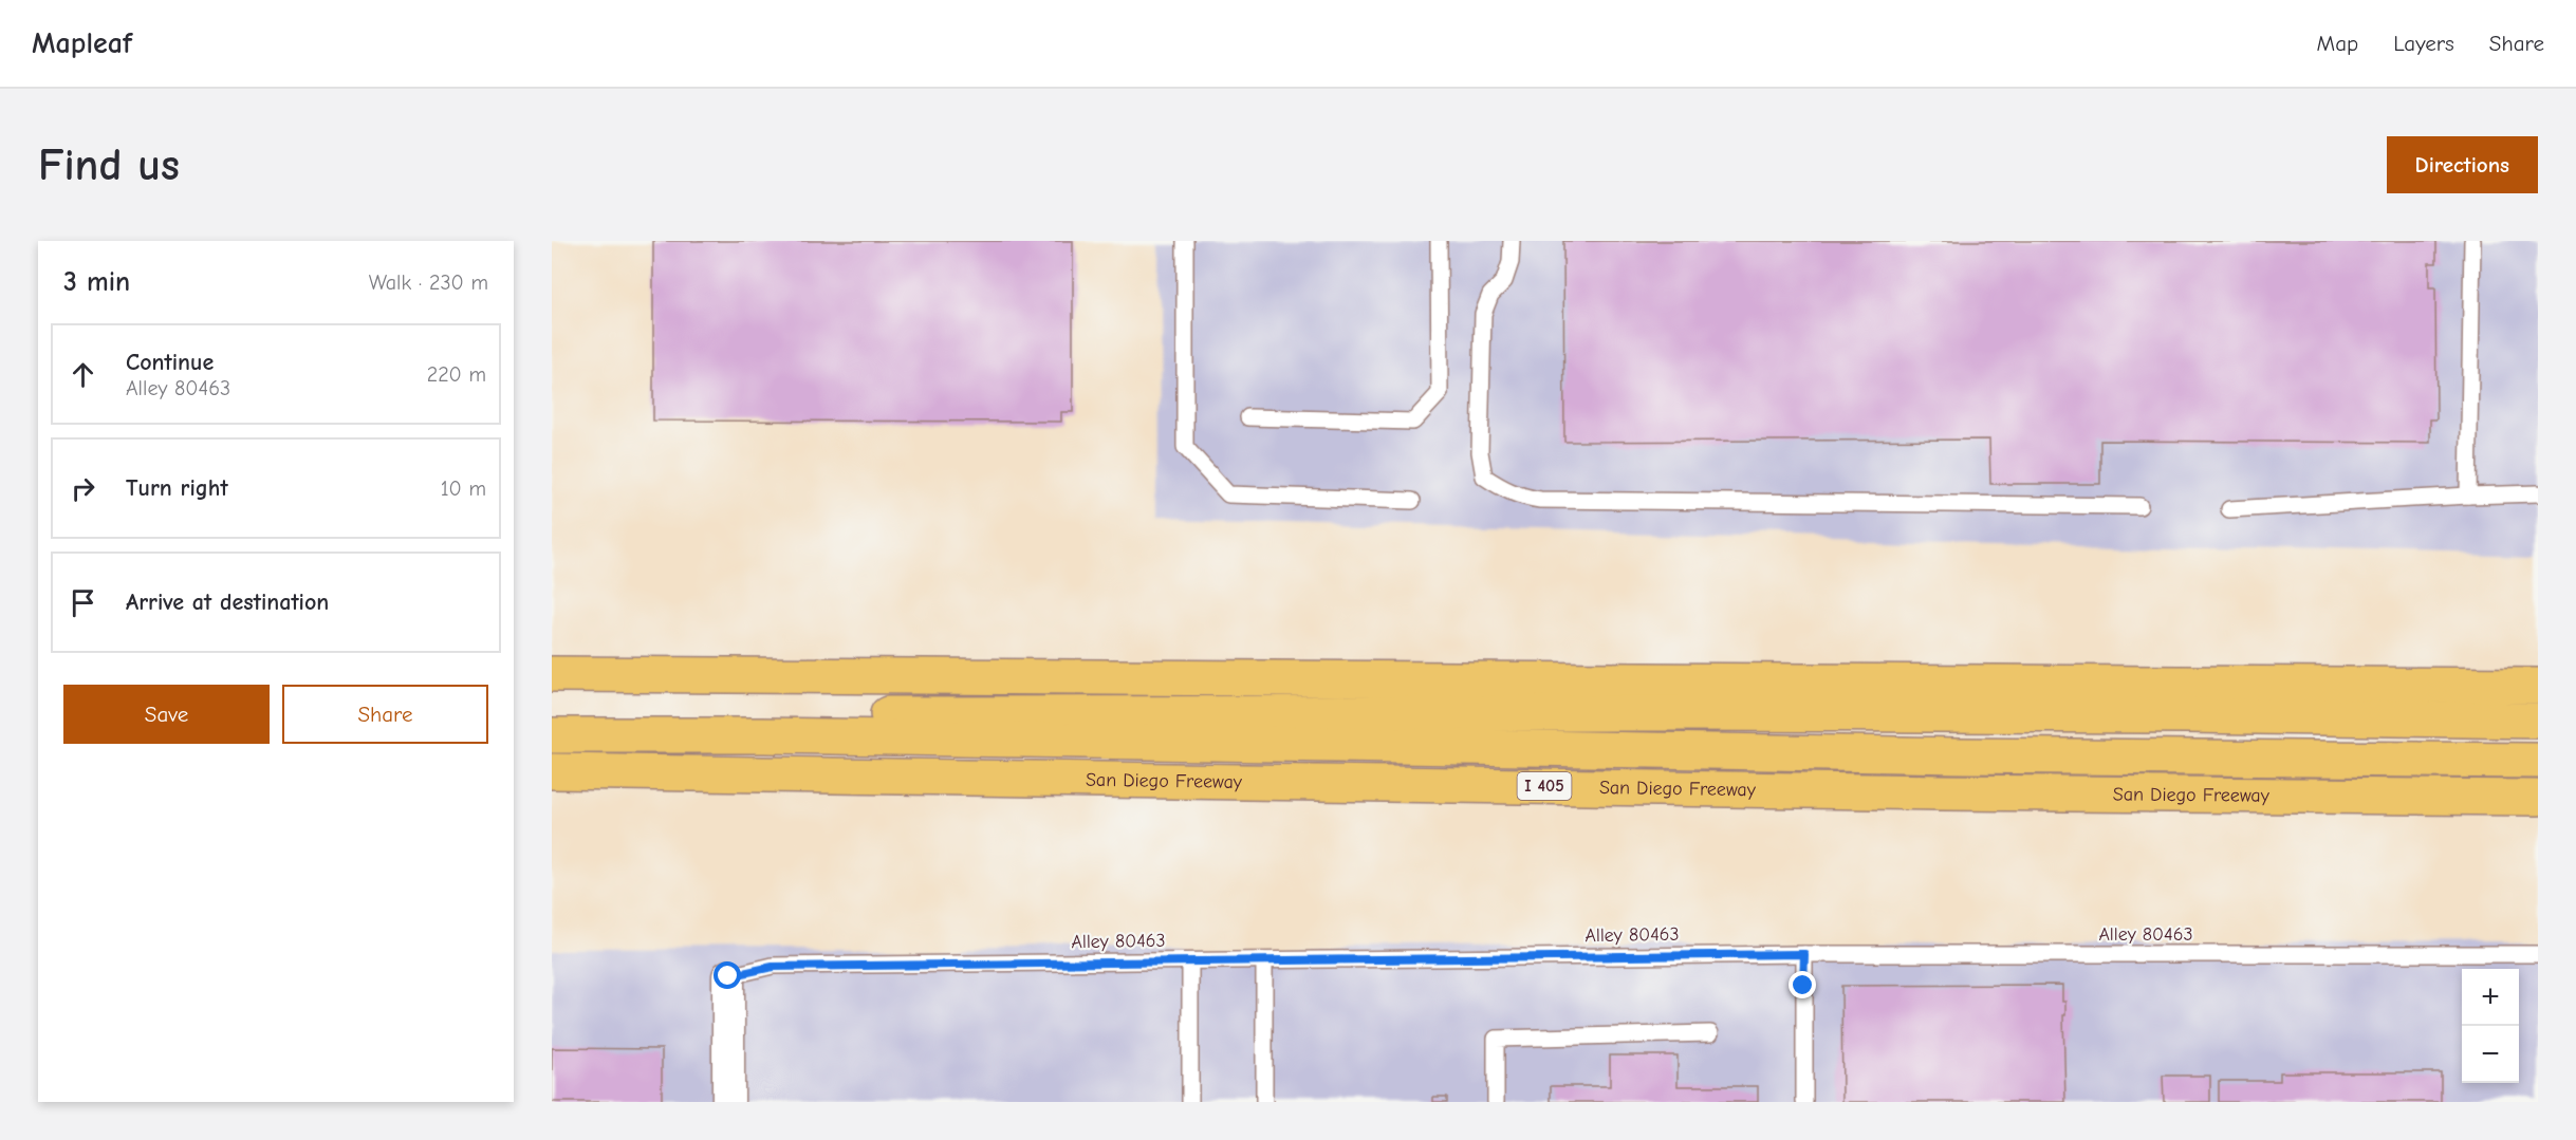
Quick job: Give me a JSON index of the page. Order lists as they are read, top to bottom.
{
  "streets": {
    "highway": ["San Diego Freeway", "I 405"],
    "lane": ["Alley 80463"]
  },
  "page": {
    "header": "Mapleaf",
    "nav": ["Map", "Layers", "Share"],
    "buttons": [
      "Directions",
      ["Save", "Share"]
    ],
    "title": "Find us",
    "heading": ["3 min", "Walk · 230 m"],
    "list": [
      ["Continue", "Alley 80463", "220 m"],
      ["Turn right", "10 m"],
      "Arrive at destination"
    ],
    "map_buttons": ["+", "−"]
  }
}
